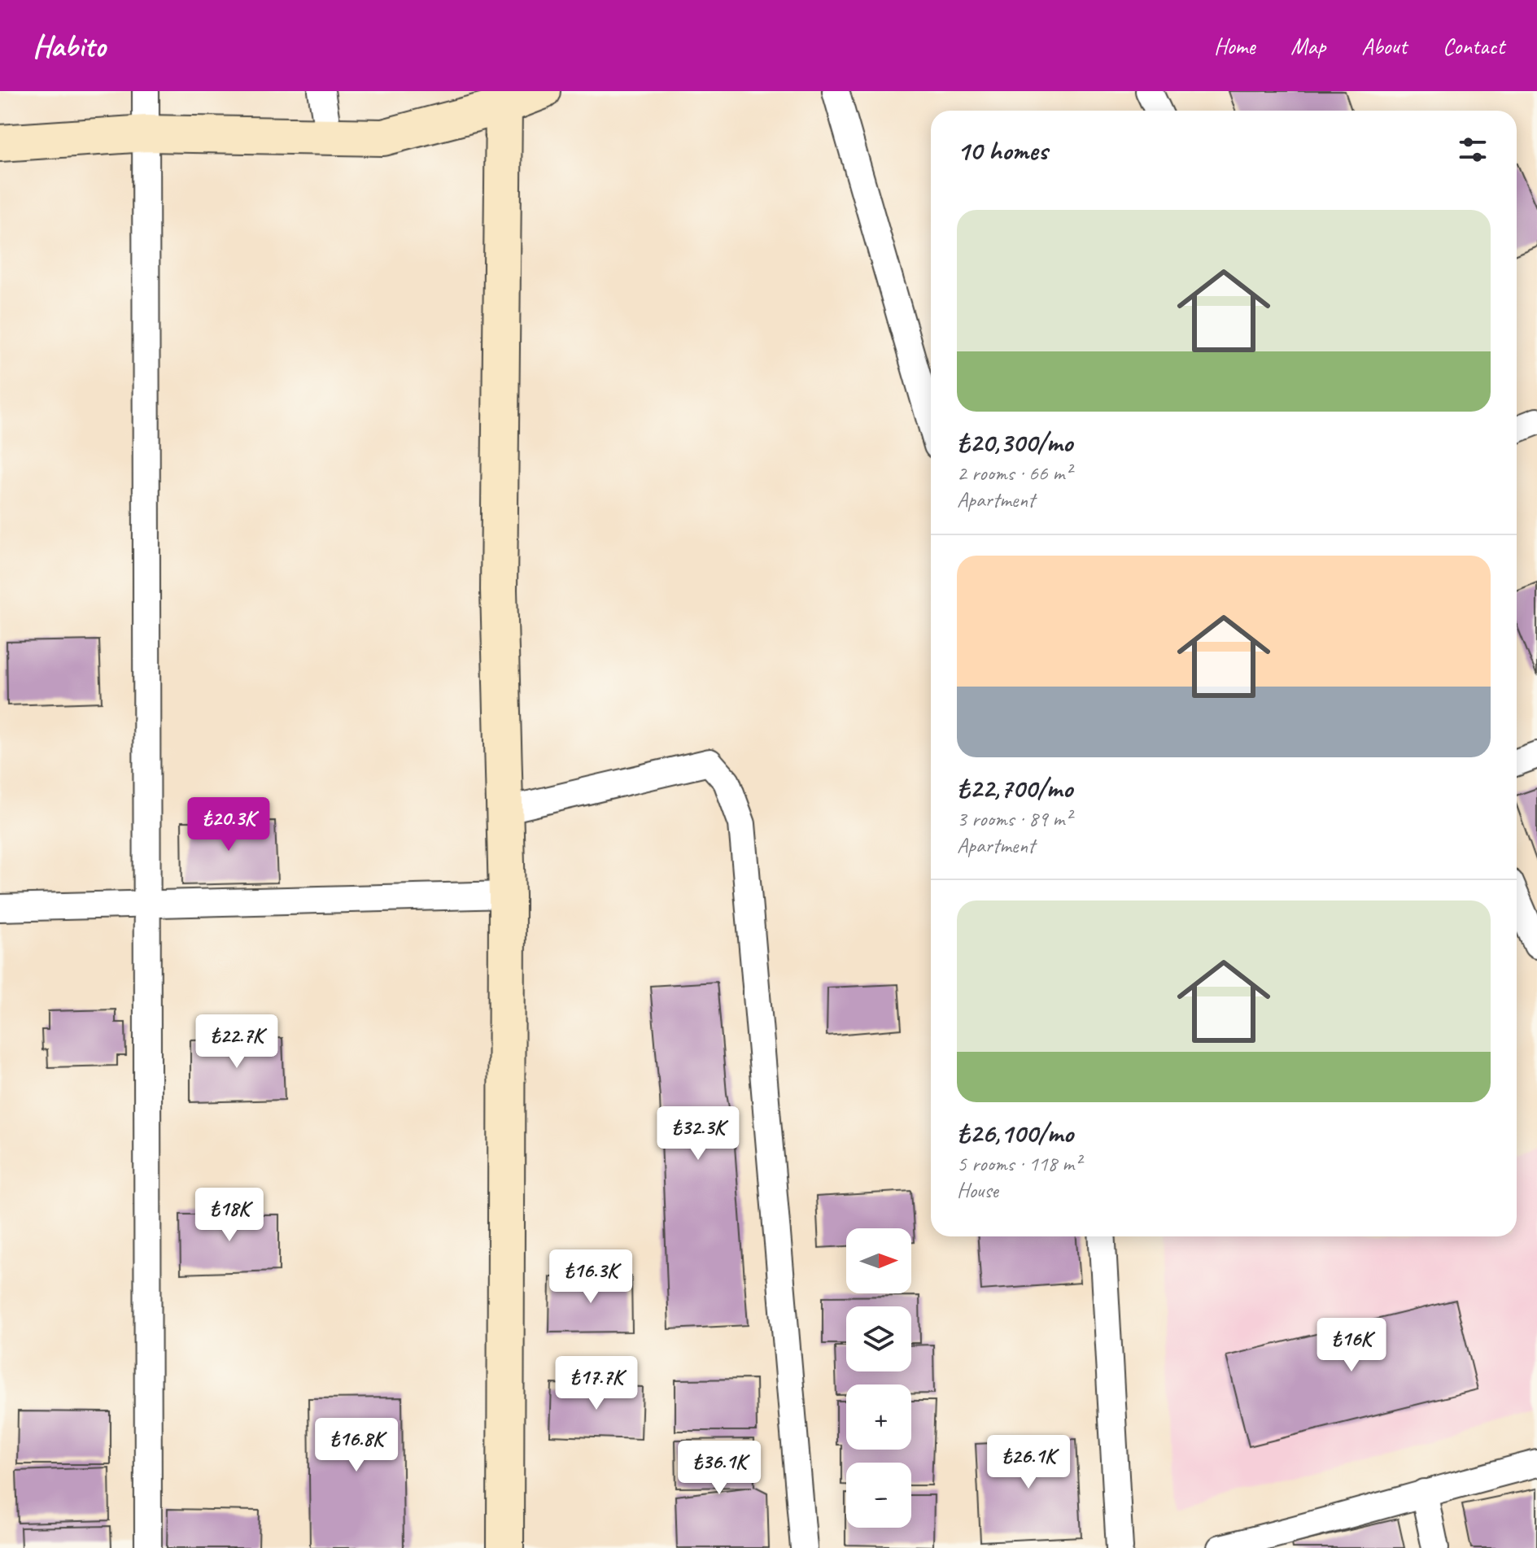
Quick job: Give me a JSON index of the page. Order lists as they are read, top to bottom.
{
  "north": "right",
  "page": {
    "header": "Habito",
    "nav": [
      "Home",
      "Map",
      "About",
      "Contact"
    ],
    "heading": "10 homes",
    "list": [
      {
        "name": "₺20,300/mo",
        "note": "2 rooms · 66 m² · Apartment"
      },
      {
        "name": "₺22,700/mo",
        "note": "3 rooms · 89 m² · Apartment"
      },
      {
        "name": "₺26,100/mo",
        "note": "5 rooms · 118 m² · House"
      }
    ],
    "price": [
      "₺20.3K",
      "₺22.7K",
      "₺32.3K",
      "₺18K",
      "₺16.3K",
      "₺16K",
      "₺17.7K",
      "₺16.8K",
      "₺26.1K",
      "₺36.1K"
    ],
    "map_buttons": ["+", "−"]
  }
}
